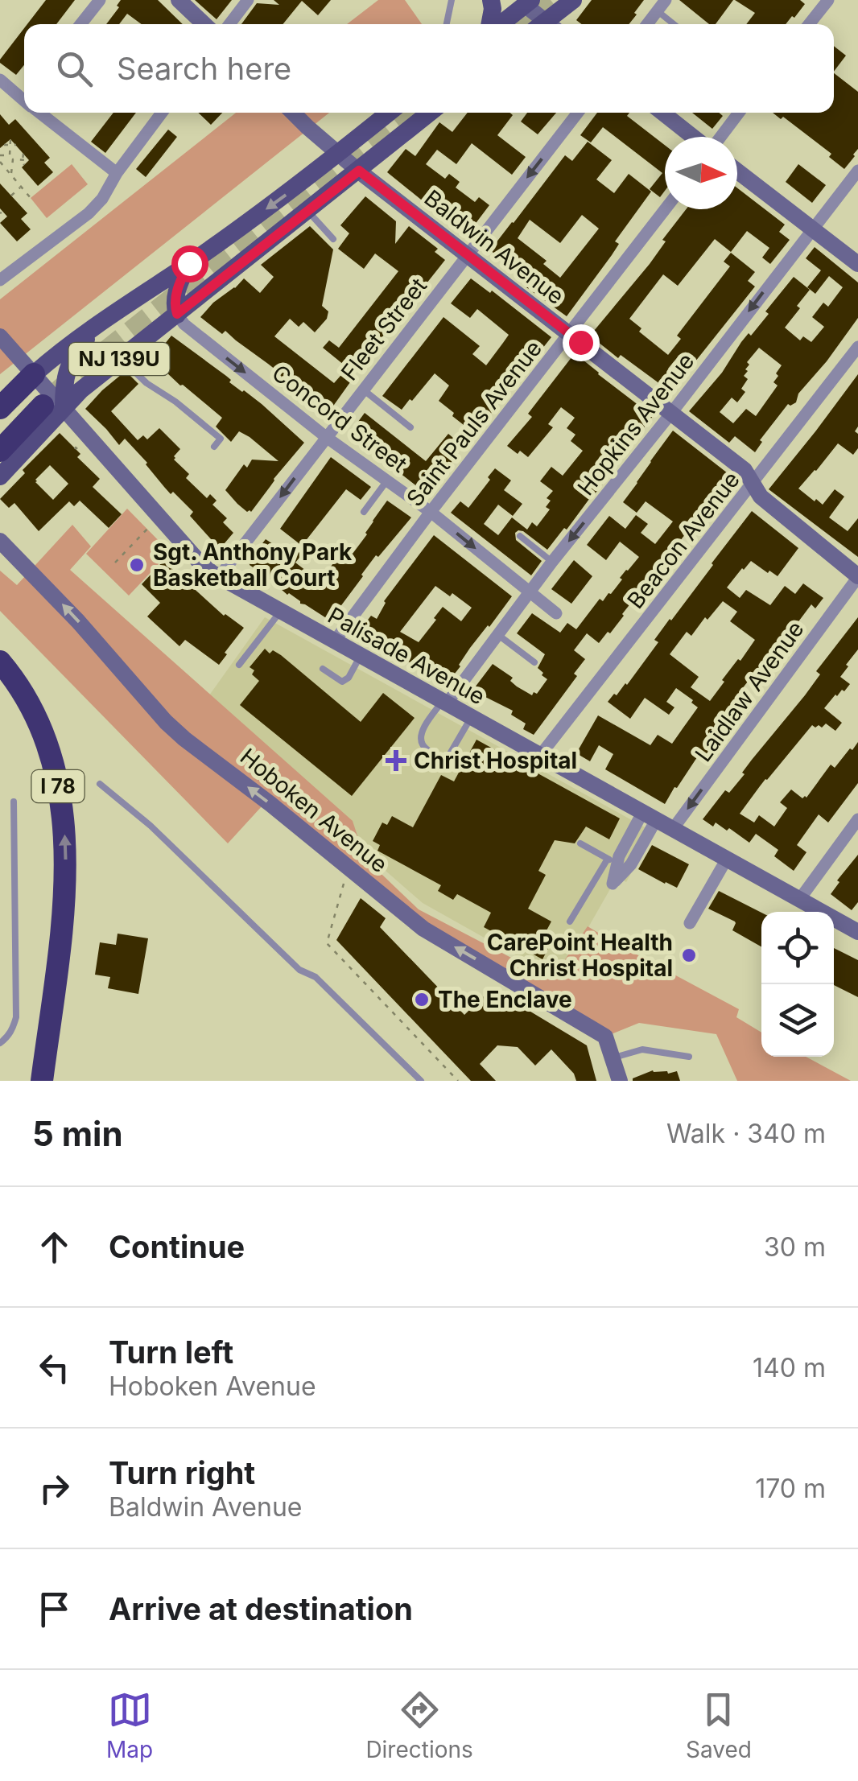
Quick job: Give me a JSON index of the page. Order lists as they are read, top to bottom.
{
  "streets": {
    "highway": ["NJ 139U", "I 78"],
    "street": [
      "Baldwin Avenue",
      "Fleet Street",
      "Concord Street",
      "Saint Pauls Avenue",
      "Hopkins Avenue",
      "Beacon Avenue",
      "Palisade Avenue",
      "Laidlaw Avenue",
      "Hoboken Avenue"
    ]
  },
  "crossings": [
    ["Baldwin Avenue", "Fleet Street"],
    ["Baldwin Avenue", "NJ 139U"],
    ["Baldwin Avenue", "Saint Pauls Avenue"],
    ["Baldwin Avenue", "Hopkins Avenue"],
    ["Baldwin Avenue", "Beacon Avenue"],
    ["Baldwin Avenue", "Laidlaw Avenue"],
    ["Fleet Street", "Concord Street"],
    ["Fleet Street", "Palisade Avenue"],
    ["NJ 139U", "Concord Street"],
    ["NJ 139U", "Palisade Avenue"],
    ["Concord Street", "Saint Pauls Avenue"],
    ["Concord Street", "Hopkins Avenue"],
    ["Saint Pauls Avenue", "Palisade Avenue"],
    ["Hopkins Avenue", "Palisade Avenue"],
    ["Beacon Avenue", "Palisade Avenue"],
    ["Palisade Avenue", "Laidlaw Avenue"]
  ],
  "one_way": [
    "Fleet Street",
    "Concord Street",
    "Hopkins Avenue",
    "Laidlaw Avenue",
    "Hoboken Avenue"
  ],
  "places": {
    "other": ["Sgt. Anthony Park Basketball Court", "CarePoint Health Christ Hospital", "The Enclave"],
    "health": ["Christ Hospital"]
  },
  "north": "right",
  "page": {
    "search": "Search here",
    "heading": ["5 min", "Walk · 340 m"],
    "list": [
      ["Continue", "30 m"],
      ["Turn left", "Hoboken Avenue", "140 m"],
      ["Turn right", "Baldwin Avenue", "170 m"],
      "Arrive at destination"
    ],
    "nav": ["Map", "Directions", "Saved"]
  }
}
